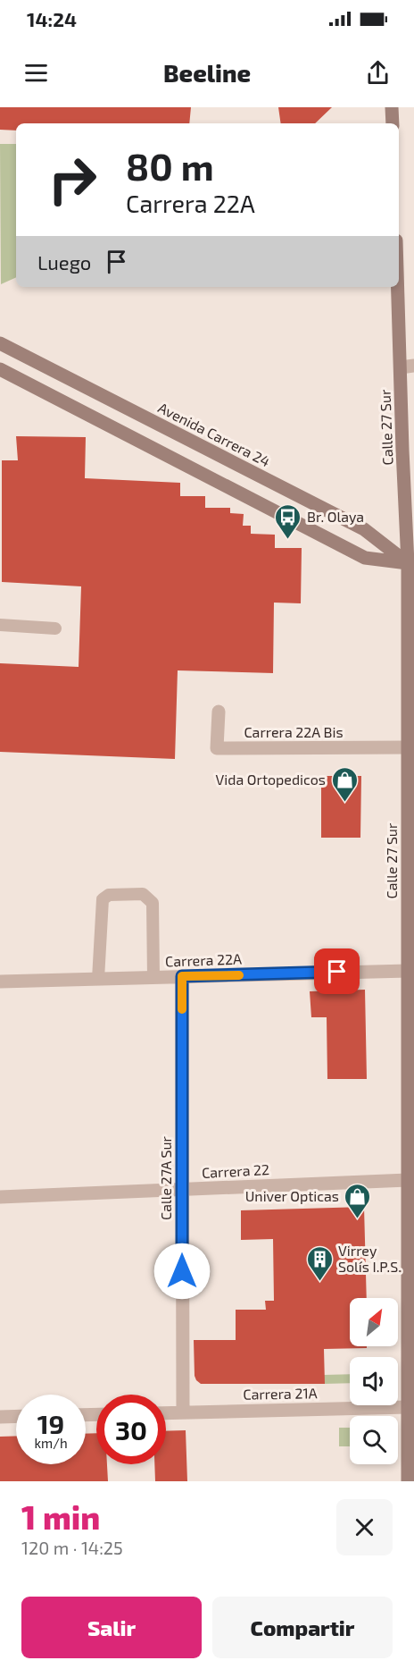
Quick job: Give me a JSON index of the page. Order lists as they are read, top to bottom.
{
  "streets": {
    "main road": ["Calle 27 Sur", "Avenida Carrera 24"],
    "street": [
      "Carrera 22A Bis",
      "Carrera 22A",
      "Carrera 22",
      "Calle 27A Sur",
      "Carrera 21A"
    ]
  },
  "crossings": [
    ["Calle 27 Sur", "Avenida Carrera 24"],
    ["Calle 27 Sur", "Carrera 22A Bis"],
    ["Calle 27 Sur", "Carrera 22A"],
    ["Calle 27 Sur", "Carrera 22"],
    ["Calle 27 Sur", "Carrera 21A"],
    ["Carrera 22A", "Calle 27A Sur"],
    ["Carrera 22", "Calle 27A Sur"],
    ["Calle 27A Sur", "Carrera 21A"]
  ],
  "places": {
    "bus stop": ["Br. Olaya"],
    "shop": ["Vida Ortopedicos", "Univer Opticas"],
    "building": ["Virrey Solís I.P.S."]
  },
  "north": "top right",
  "page": {
    "status": "14:24",
    "header": "Beeline",
    "turn": ["80 m", "Carrera 22A"],
    "then": "Luego",
    "speed": "19 km/h",
    "limit": "30",
    "heading": ["1 min", "120 m · 14:25"],
    "buttons": ["Salir", "Compartir"]
  }
}
